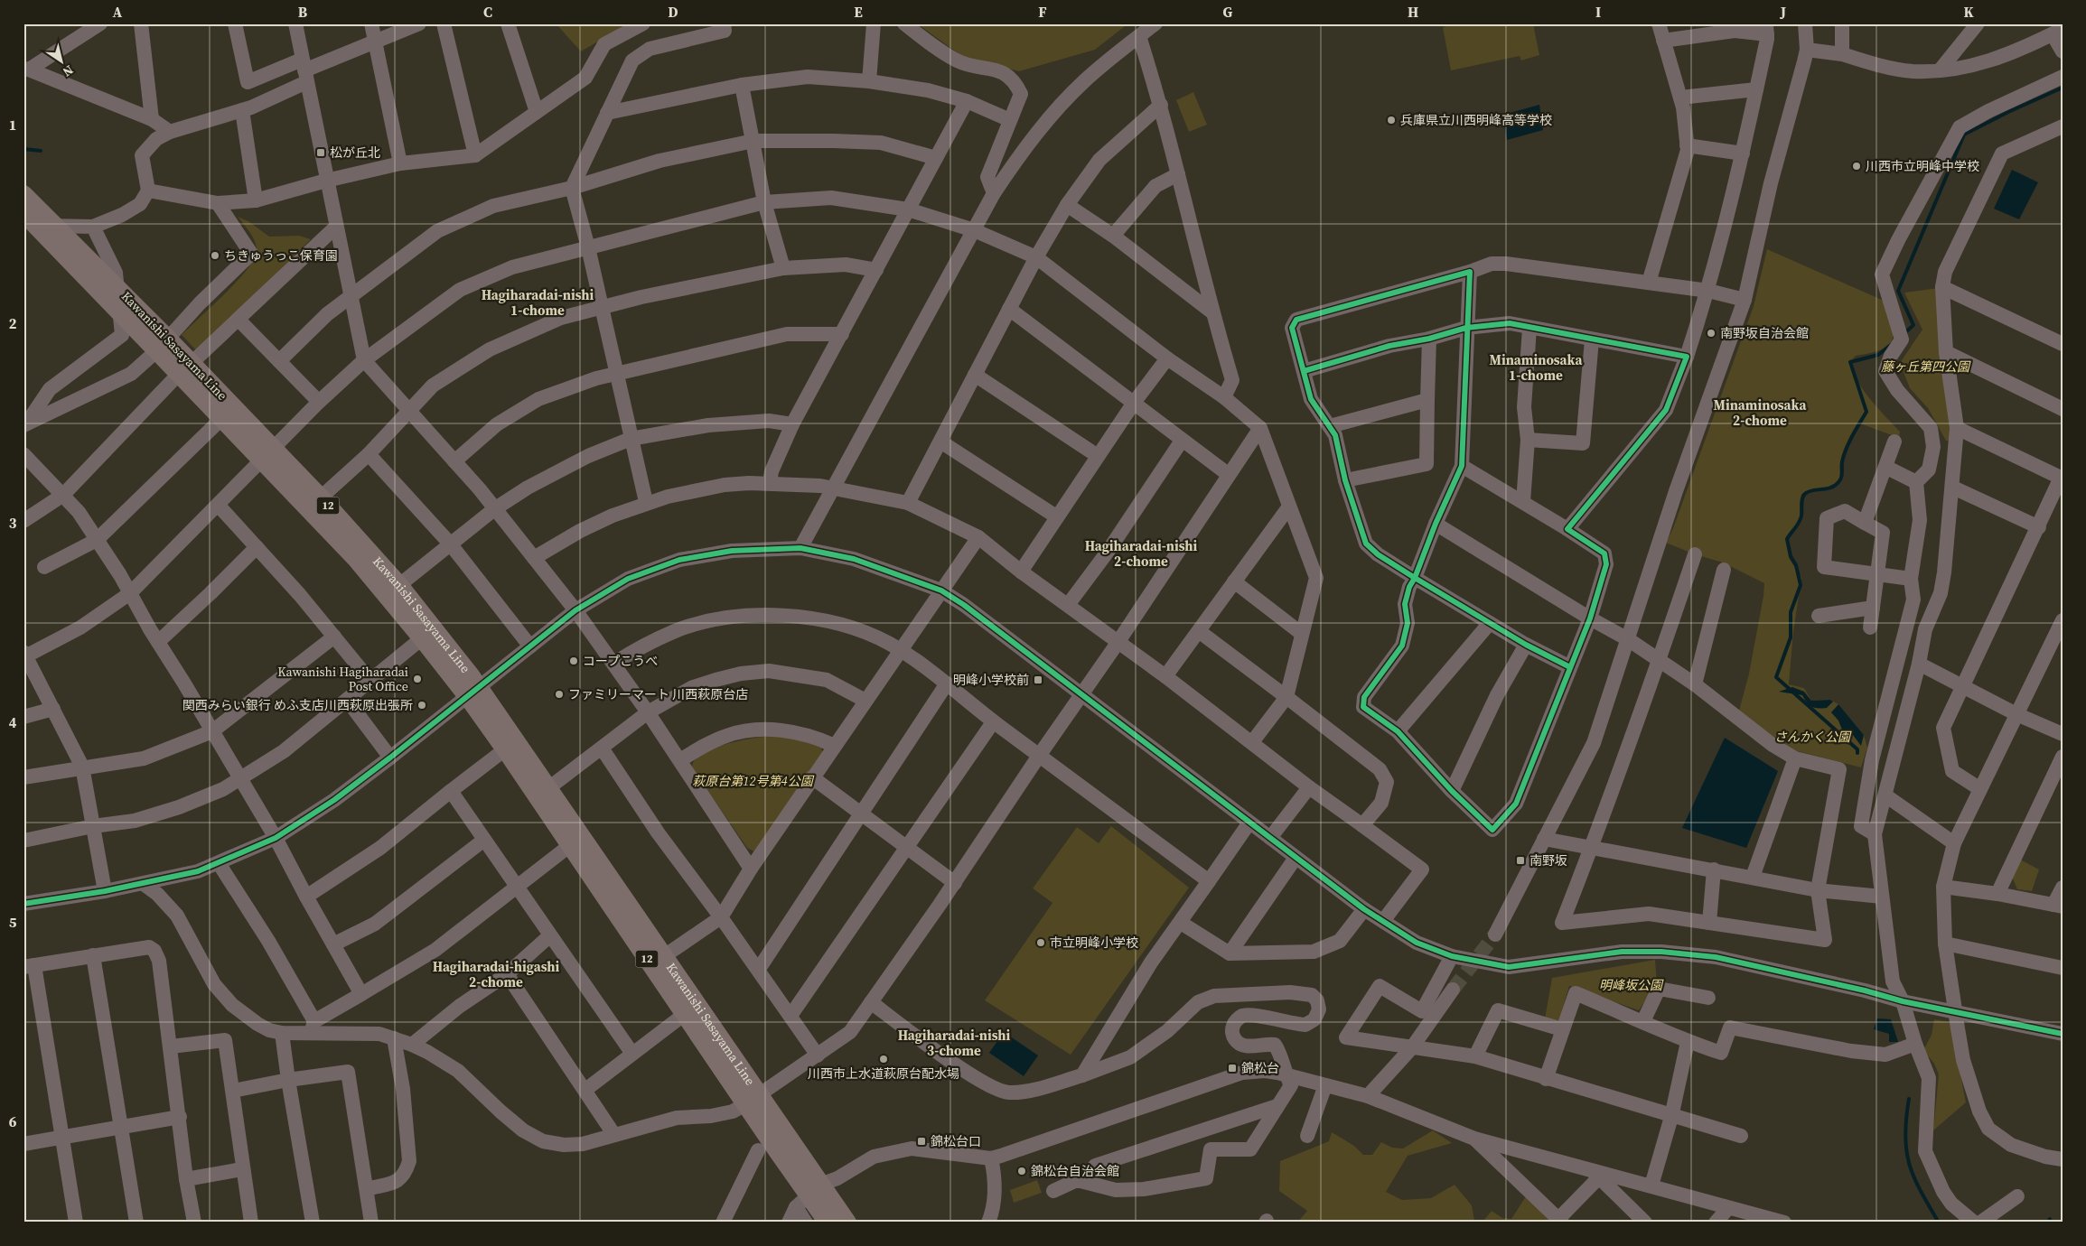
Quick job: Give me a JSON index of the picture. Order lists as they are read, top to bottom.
{
  "streets": {
    "main road": ["Kawanishi Sasayama Line", "12"]
  },
  "districts": [
    "Hagiharadai-nishi 1-chome",
    "Minaminosaka 1-chome",
    "Minaminosaka 2-chome",
    "Hagiharadai-nishi 2-chome",
    "Hagiharadai-higashi 2-chome",
    "Hagiharadai-nishi 3-chome"
  ],
  "parks": [
    "藤ヶ丘第四公園",
    "さんかく公園",
    "萩原台第12号第4公園",
    "明峰坂公園"
  ],
  "places": {
    "other": [
      "兵庫県立川西明峰高等学校",
      "川西市立明峰中学校",
      "ちきゅうっこ保育園",
      "南野坂自治会館",
      "コープこうべ",
      "Kawanishi Hagiharadai Post Office",
      "ファミリーマート 川西萩原台店",
      "関西みらい銀行 めふ支店川西萩原出張所",
      "市立明峰小学校",
      "川西市上水道萩原台配水場",
      "錦松台自治会館"
    ],
    "transit": [
      "松が丘北",
      "明峰小学校前",
      "南野坂",
      "錦松台",
      "錦松台口"
    ]
  },
  "north": "bottom right",
  "grid": {
    "columns": [
      "A",
      "B",
      "C",
      "D",
      "E",
      "F",
      "G",
      "H",
      "I",
      "J",
      "K"
    ],
    "rows": [
      "1",
      "2",
      "3",
      "4",
      "5",
      "6"
    ]
  }
}
